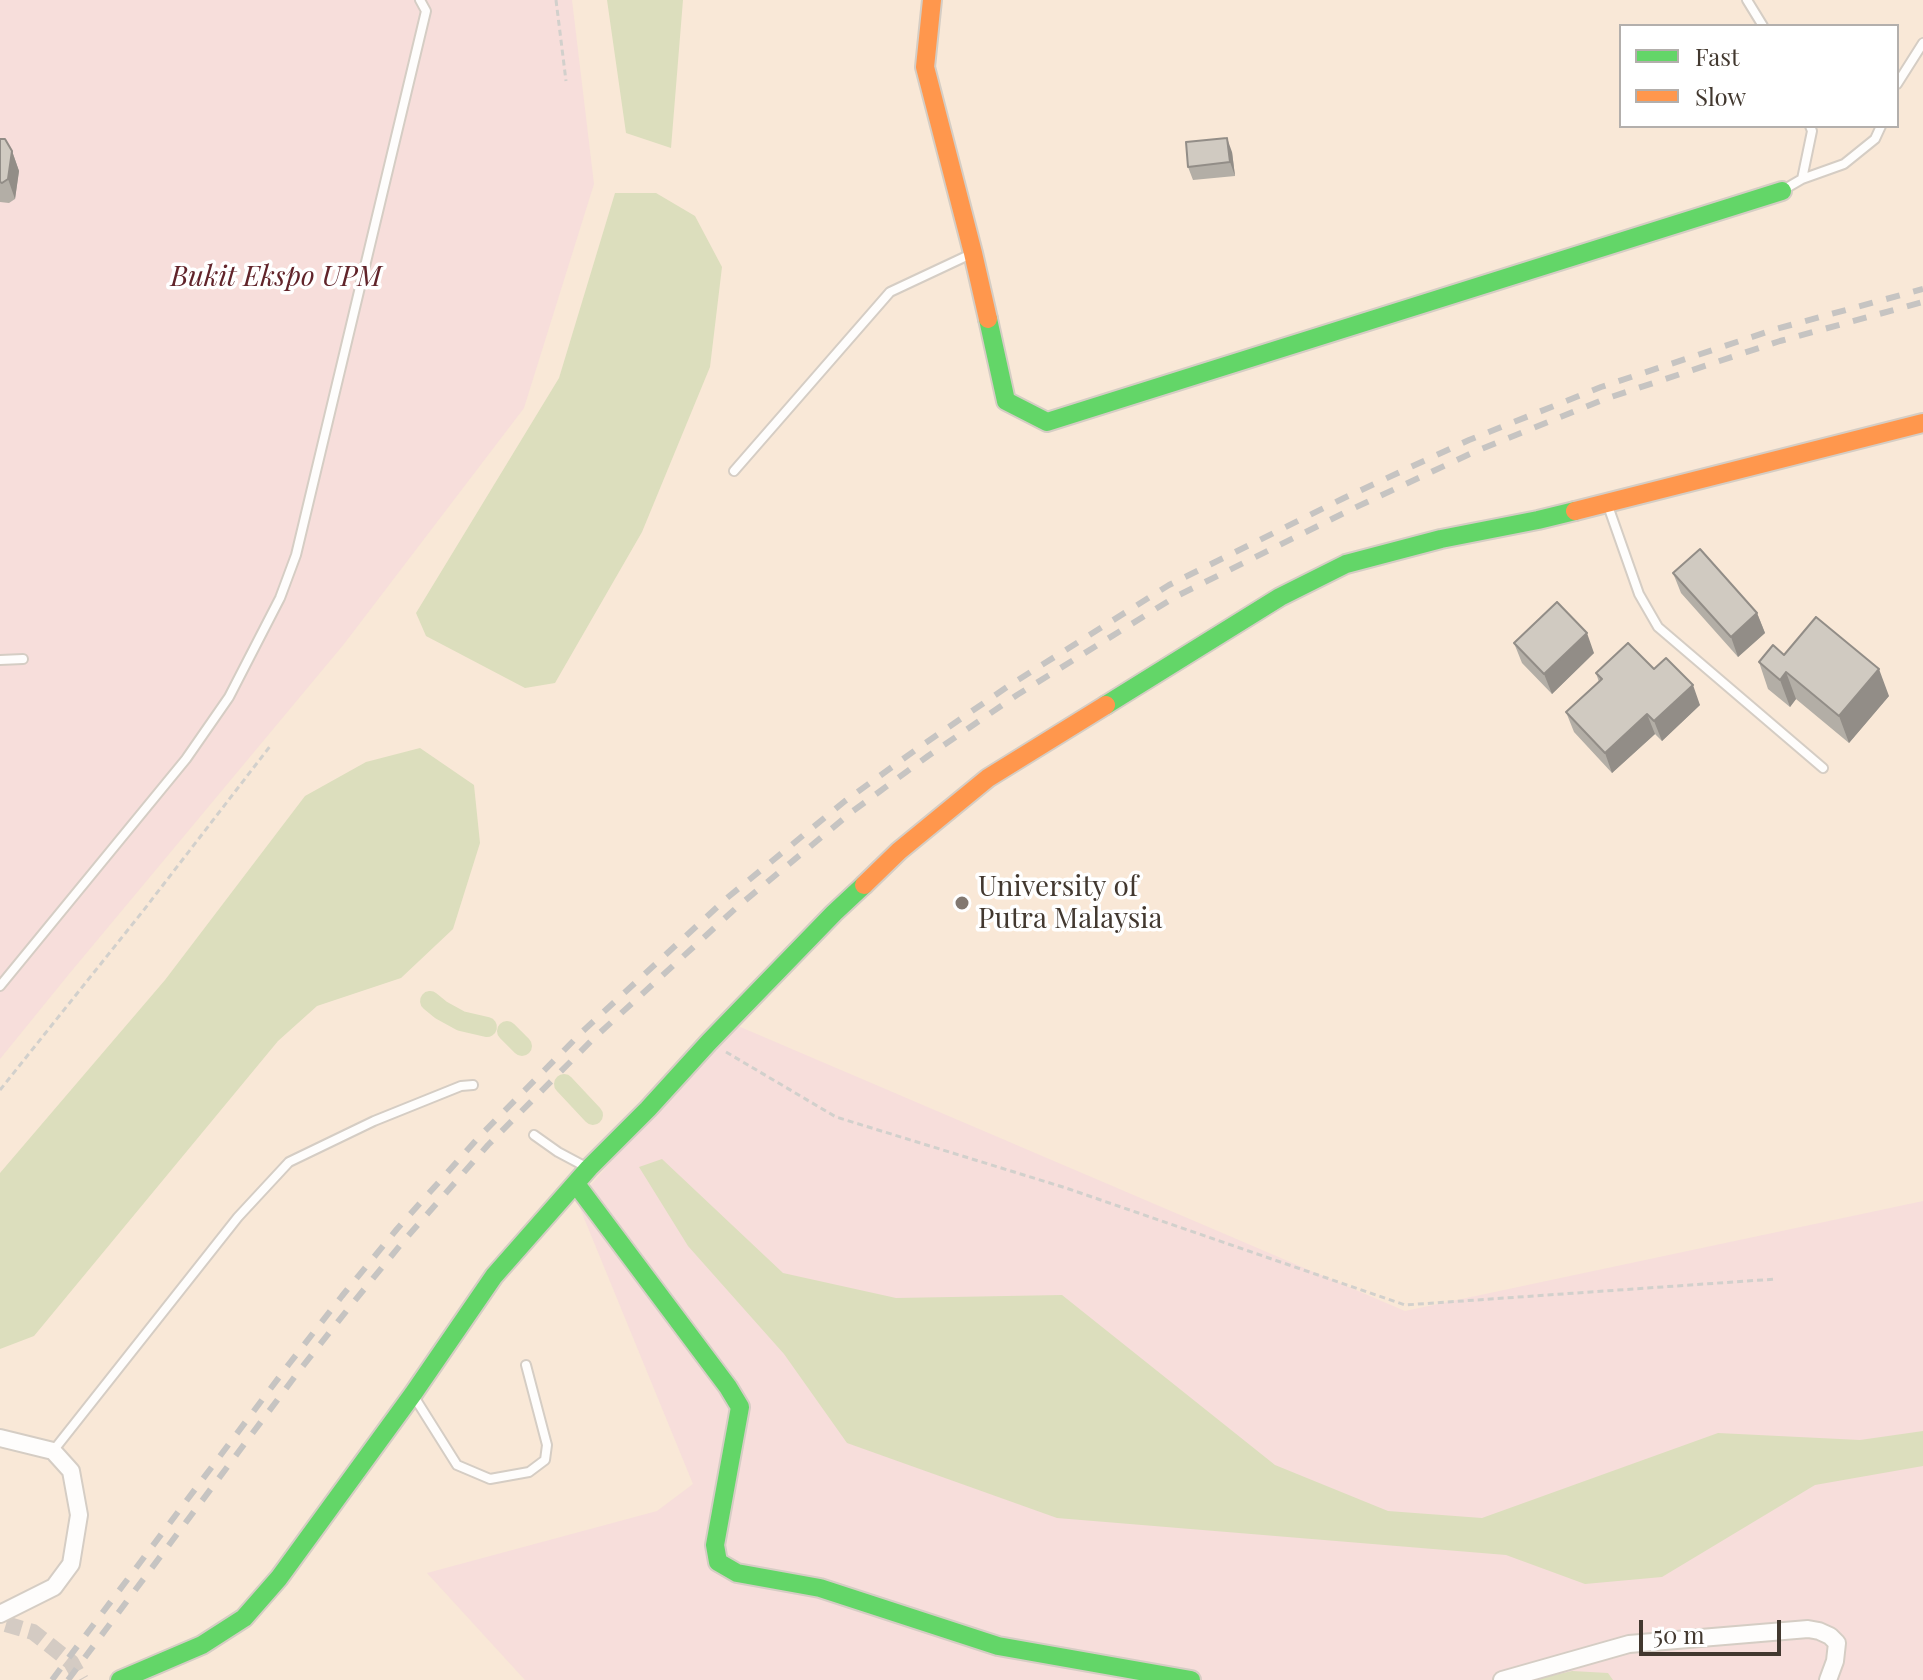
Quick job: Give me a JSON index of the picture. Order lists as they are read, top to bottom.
{
  "parks": ["Bukit Ekspo UPM"],
  "places": ["University of Putra Malaysia"],
  "legend": ["Fast", "Slow"],
  "scale_bar": "50 m"
}
